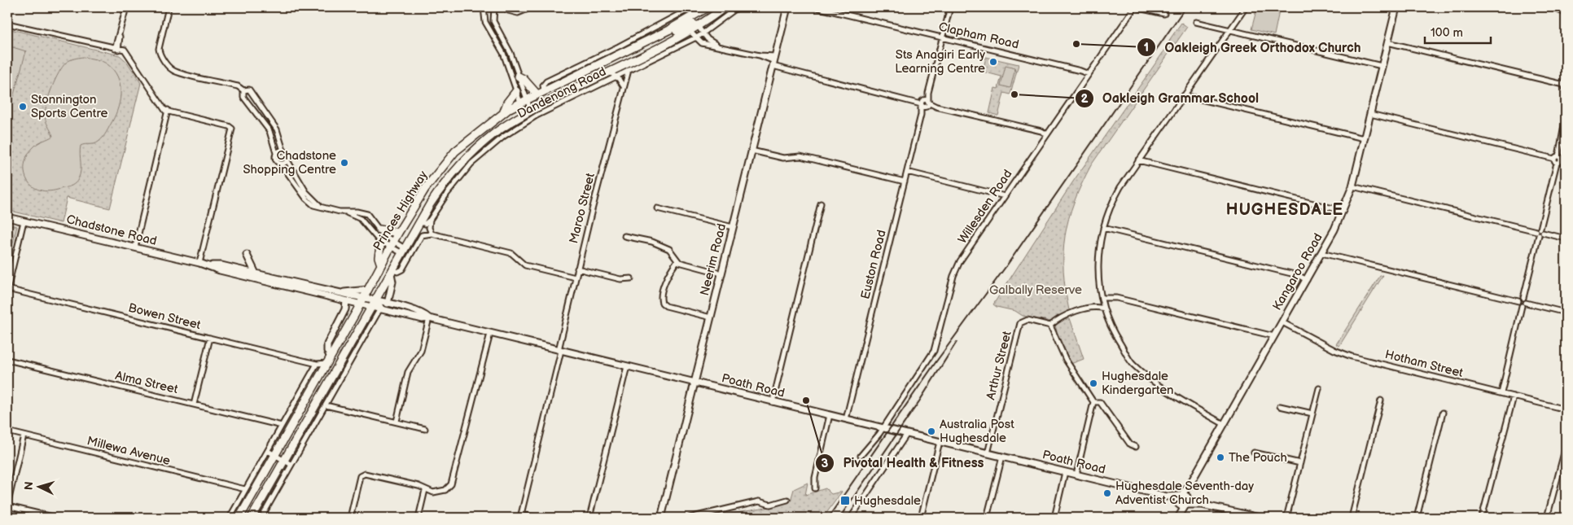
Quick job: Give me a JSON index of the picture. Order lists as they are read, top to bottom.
{
  "streets": {
    "highway": ["Princes Highway"],
    "street": [
      "Clapham Road",
      "Dandenong Road",
      "Willesden Road",
      "Maroo Street",
      "Chadstone Road",
      "Neerim Road",
      "Euston Road",
      "Kangaroo Road",
      "Bowen Street",
      "Hotham Street",
      "Arthur Street",
      "Alma Street",
      "Poath Road",
      "Millewa Avenue"
    ]
  },
  "crossings": [
    ["Clapham Road", "Willesden Road"],
    ["Clapham Road", "Euston Road"],
    ["Dandenong Road", "Maroo Street"],
    ["Dandenong Road", "Princes Highway"],
    ["Willesden Road", "Poath Road"],
    ["Maroo Street", "Poath Road"],
    ["Princes Highway", "Chadstone Road"],
    ["Princes Highway", "Poath Road"],
    ["Chadstone Road", "Poath Road"],
    ["Neerim Road", "Poath Road"],
    ["Euston Road", "Poath Road"],
    ["Kangaroo Road", "Hotham Street"],
    ["Kangaroo Road", "Poath Road"],
    ["Arthur Street", "Poath Road"]
  ],
  "districts": ["HUGHESDALE"],
  "parks": ["Galbally Reserve"],
  "places": {
    "other": [
      "Oakleigh Greek Orthodox Church",
      "Sts Anagiri Early Learning Centre",
      "Oakleigh Grammar School",
      "Stonnington Sports Centre",
      "Chadstone Shopping Centre",
      "Hughesdale Kindergarten",
      "Pivotal Health & Fitness",
      "Australia Post Hughesdale",
      "The Pouch",
      "Hughesdale Seventh-day Adventist Church"
    ],
    "transit": ["Hughesdale"]
  },
  "scale_bar": "100 m",
  "north": "left"
}
